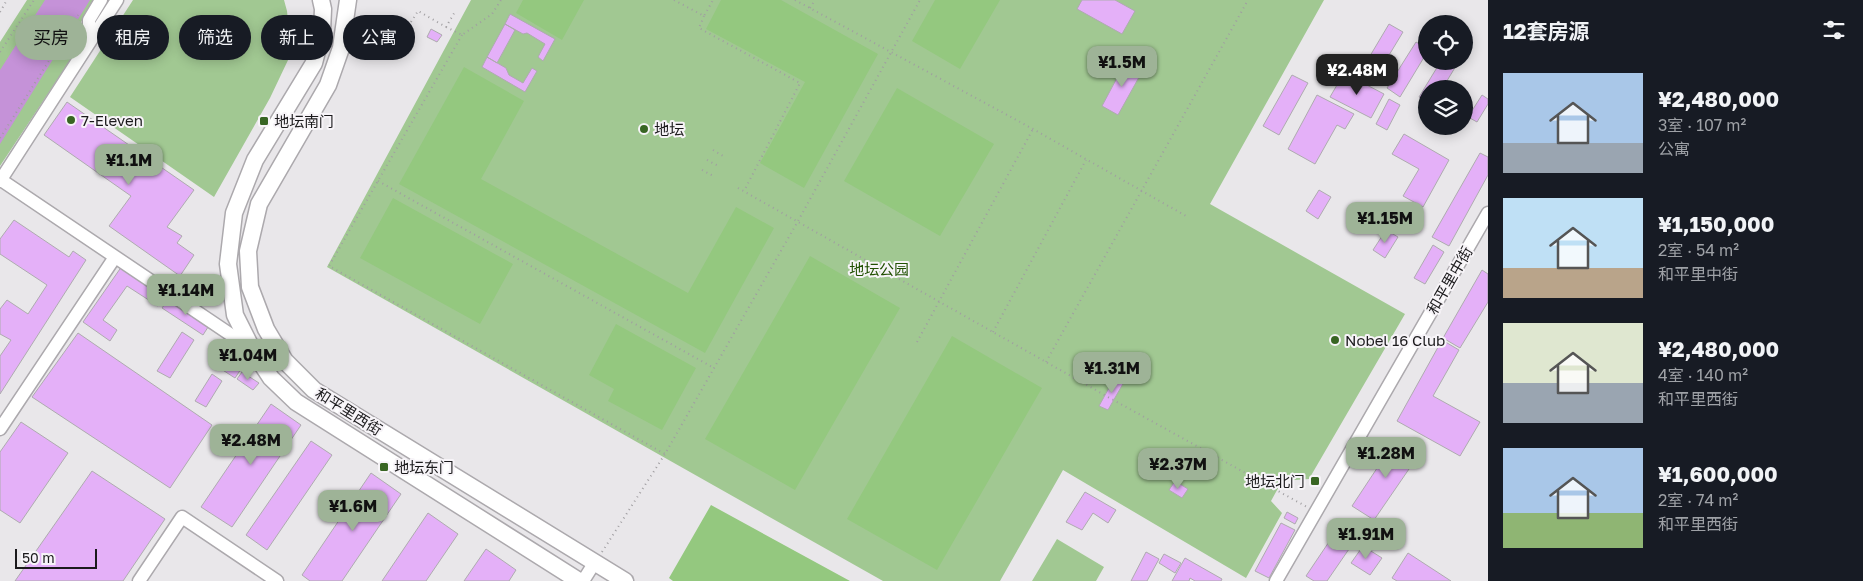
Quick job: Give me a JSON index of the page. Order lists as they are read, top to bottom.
{
  "streets": {
    "main road": ["和平里西街"],
    "street": ["和平里中街"]
  },
  "parks": ["地坛公园"],
  "places": {
    "other": ["7-Eleven", "地坛", "Nobel 16 Club"],
    "transit": ["地坛南门", "地坛东门", "地坛北门"]
  },
  "scale_bar": "50 m",
  "page": {
    "heading": "12套房源",
    "chip": [
      "买房",
      "租房",
      "筛选",
      "新上",
      "公寓"
    ],
    "price": [
      "¥1.5M",
      "¥2.48M",
      "¥1.1M",
      "¥1.15M",
      "¥1.14M",
      "¥1.04M",
      "¥1.31M",
      "¥2.48M",
      "¥1.28M",
      "¥2.37M",
      "¥1.6M",
      "¥1.91M"
    ],
    "list": [
      {
        "name": "¥2,480,000",
        "note": "3室 · 107 m² · 公寓"
      },
      {
        "name": "¥1,150,000",
        "note": "2室 · 54 m² · 和平里中街"
      },
      {
        "name": "¥2,480,000",
        "note": "4室 · 140 m² · 和平里西街"
      },
      {
        "name": "¥1,600,000",
        "note": "2室 · 74 m² · 和平里西街"
      }
    ],
    "scale": "50 m"
  }
}
